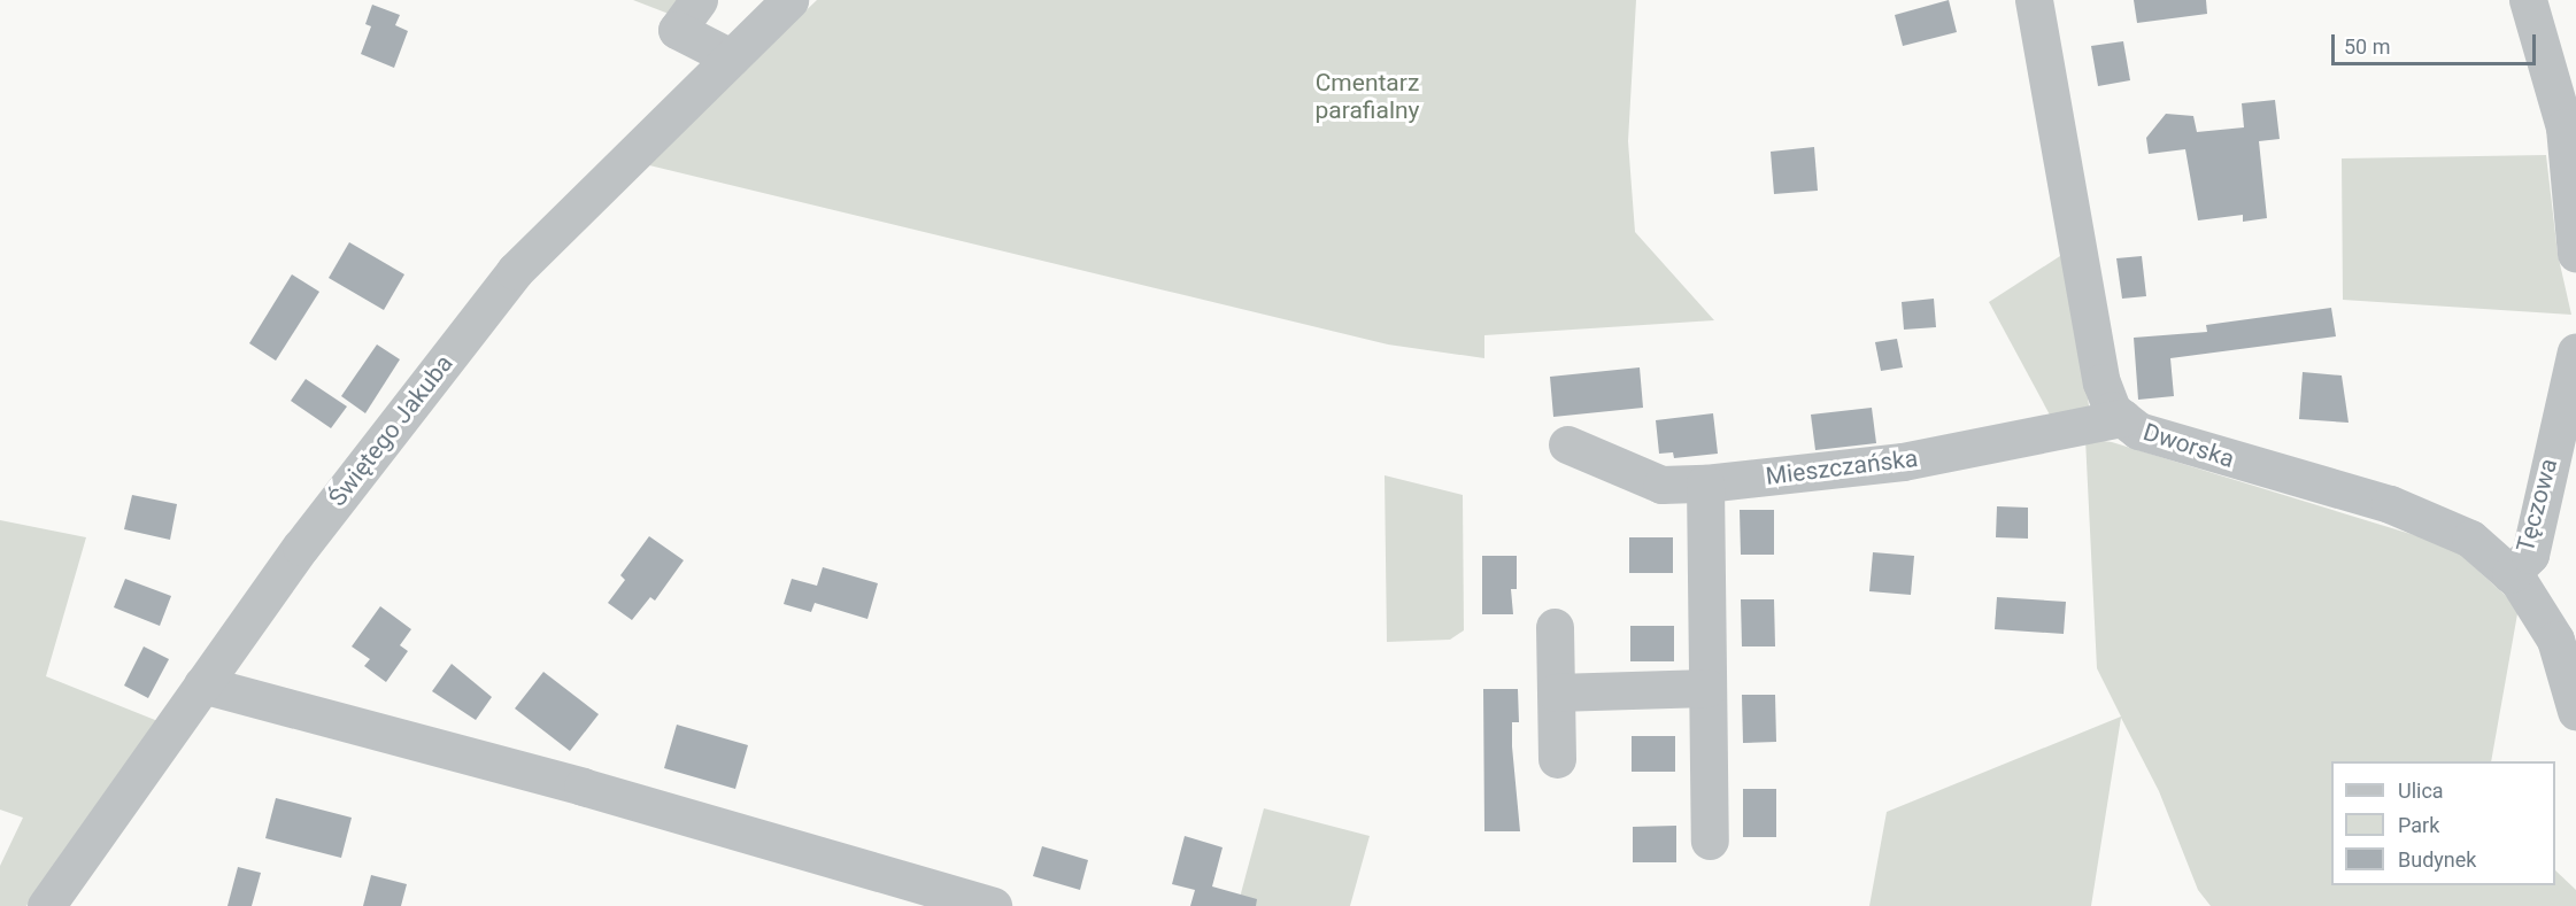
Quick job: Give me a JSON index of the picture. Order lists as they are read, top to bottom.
{
  "streets": {
    "street": [
      "Świętego Jakuba",
      "Dworska",
      "Mieszczańska",
      "Tęczowa"
    ]
  },
  "crossings": [
    ["Dworska", "Mieszczańska"],
    ["Dworska", "Tęczowa"]
  ],
  "parks": ["Cmentarz parafialny"],
  "legend": ["Ulica", "Park", "Budynek"],
  "scale_bar": "50 m"
}
